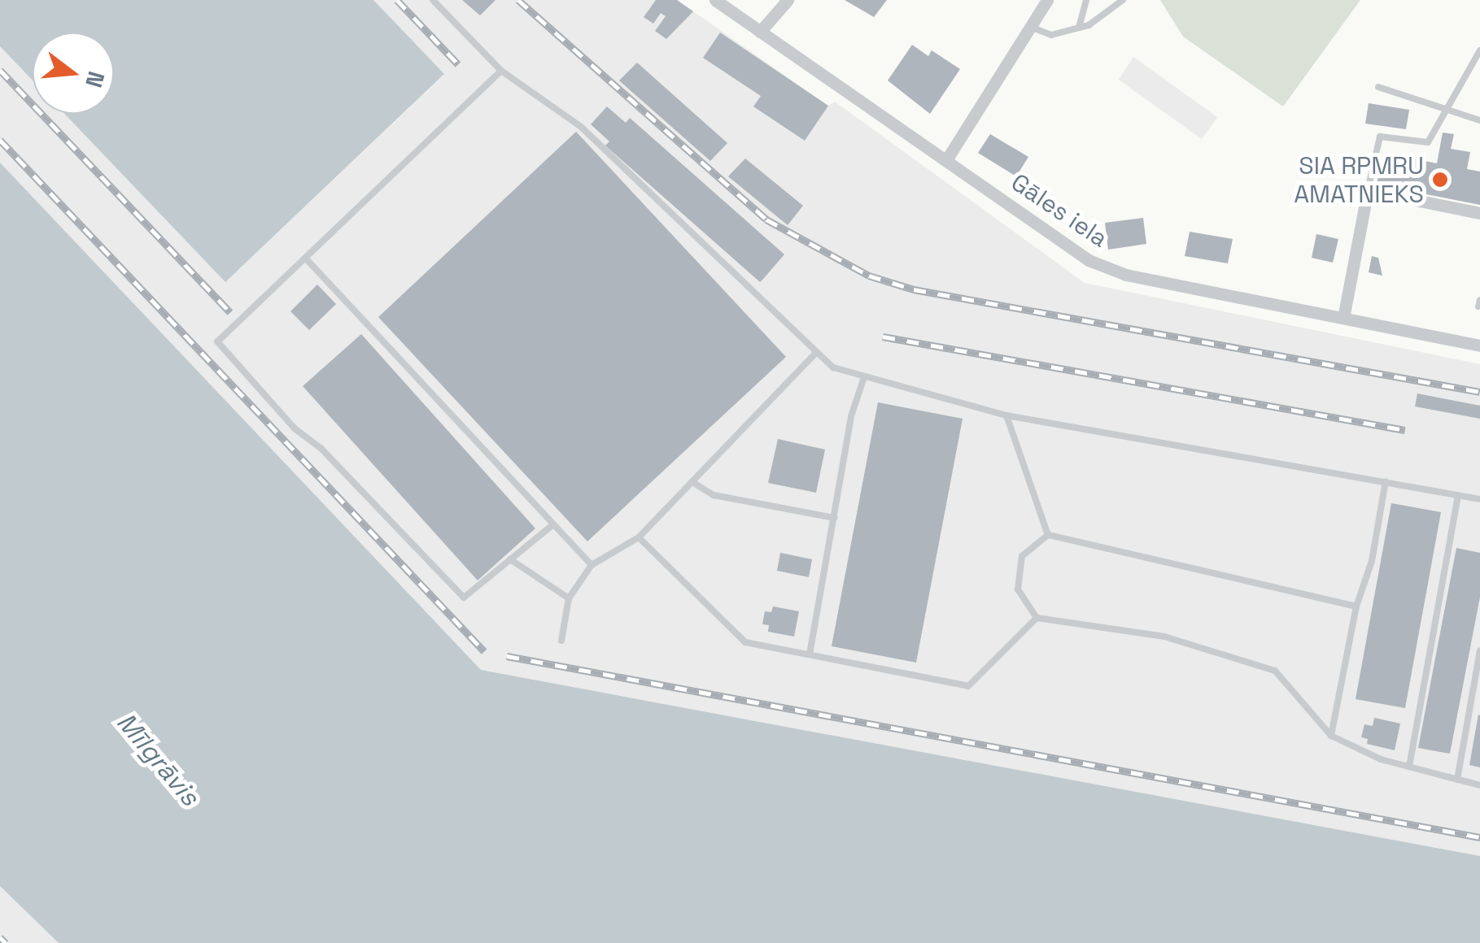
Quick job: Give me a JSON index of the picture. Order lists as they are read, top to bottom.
{
  "streets": {
    "street": ["Gāles iela"]
  },
  "water": ["Mīlgrāvis"],
  "places": ["SIA RPMRU AMATNIEKS"],
  "north": "right"
}
